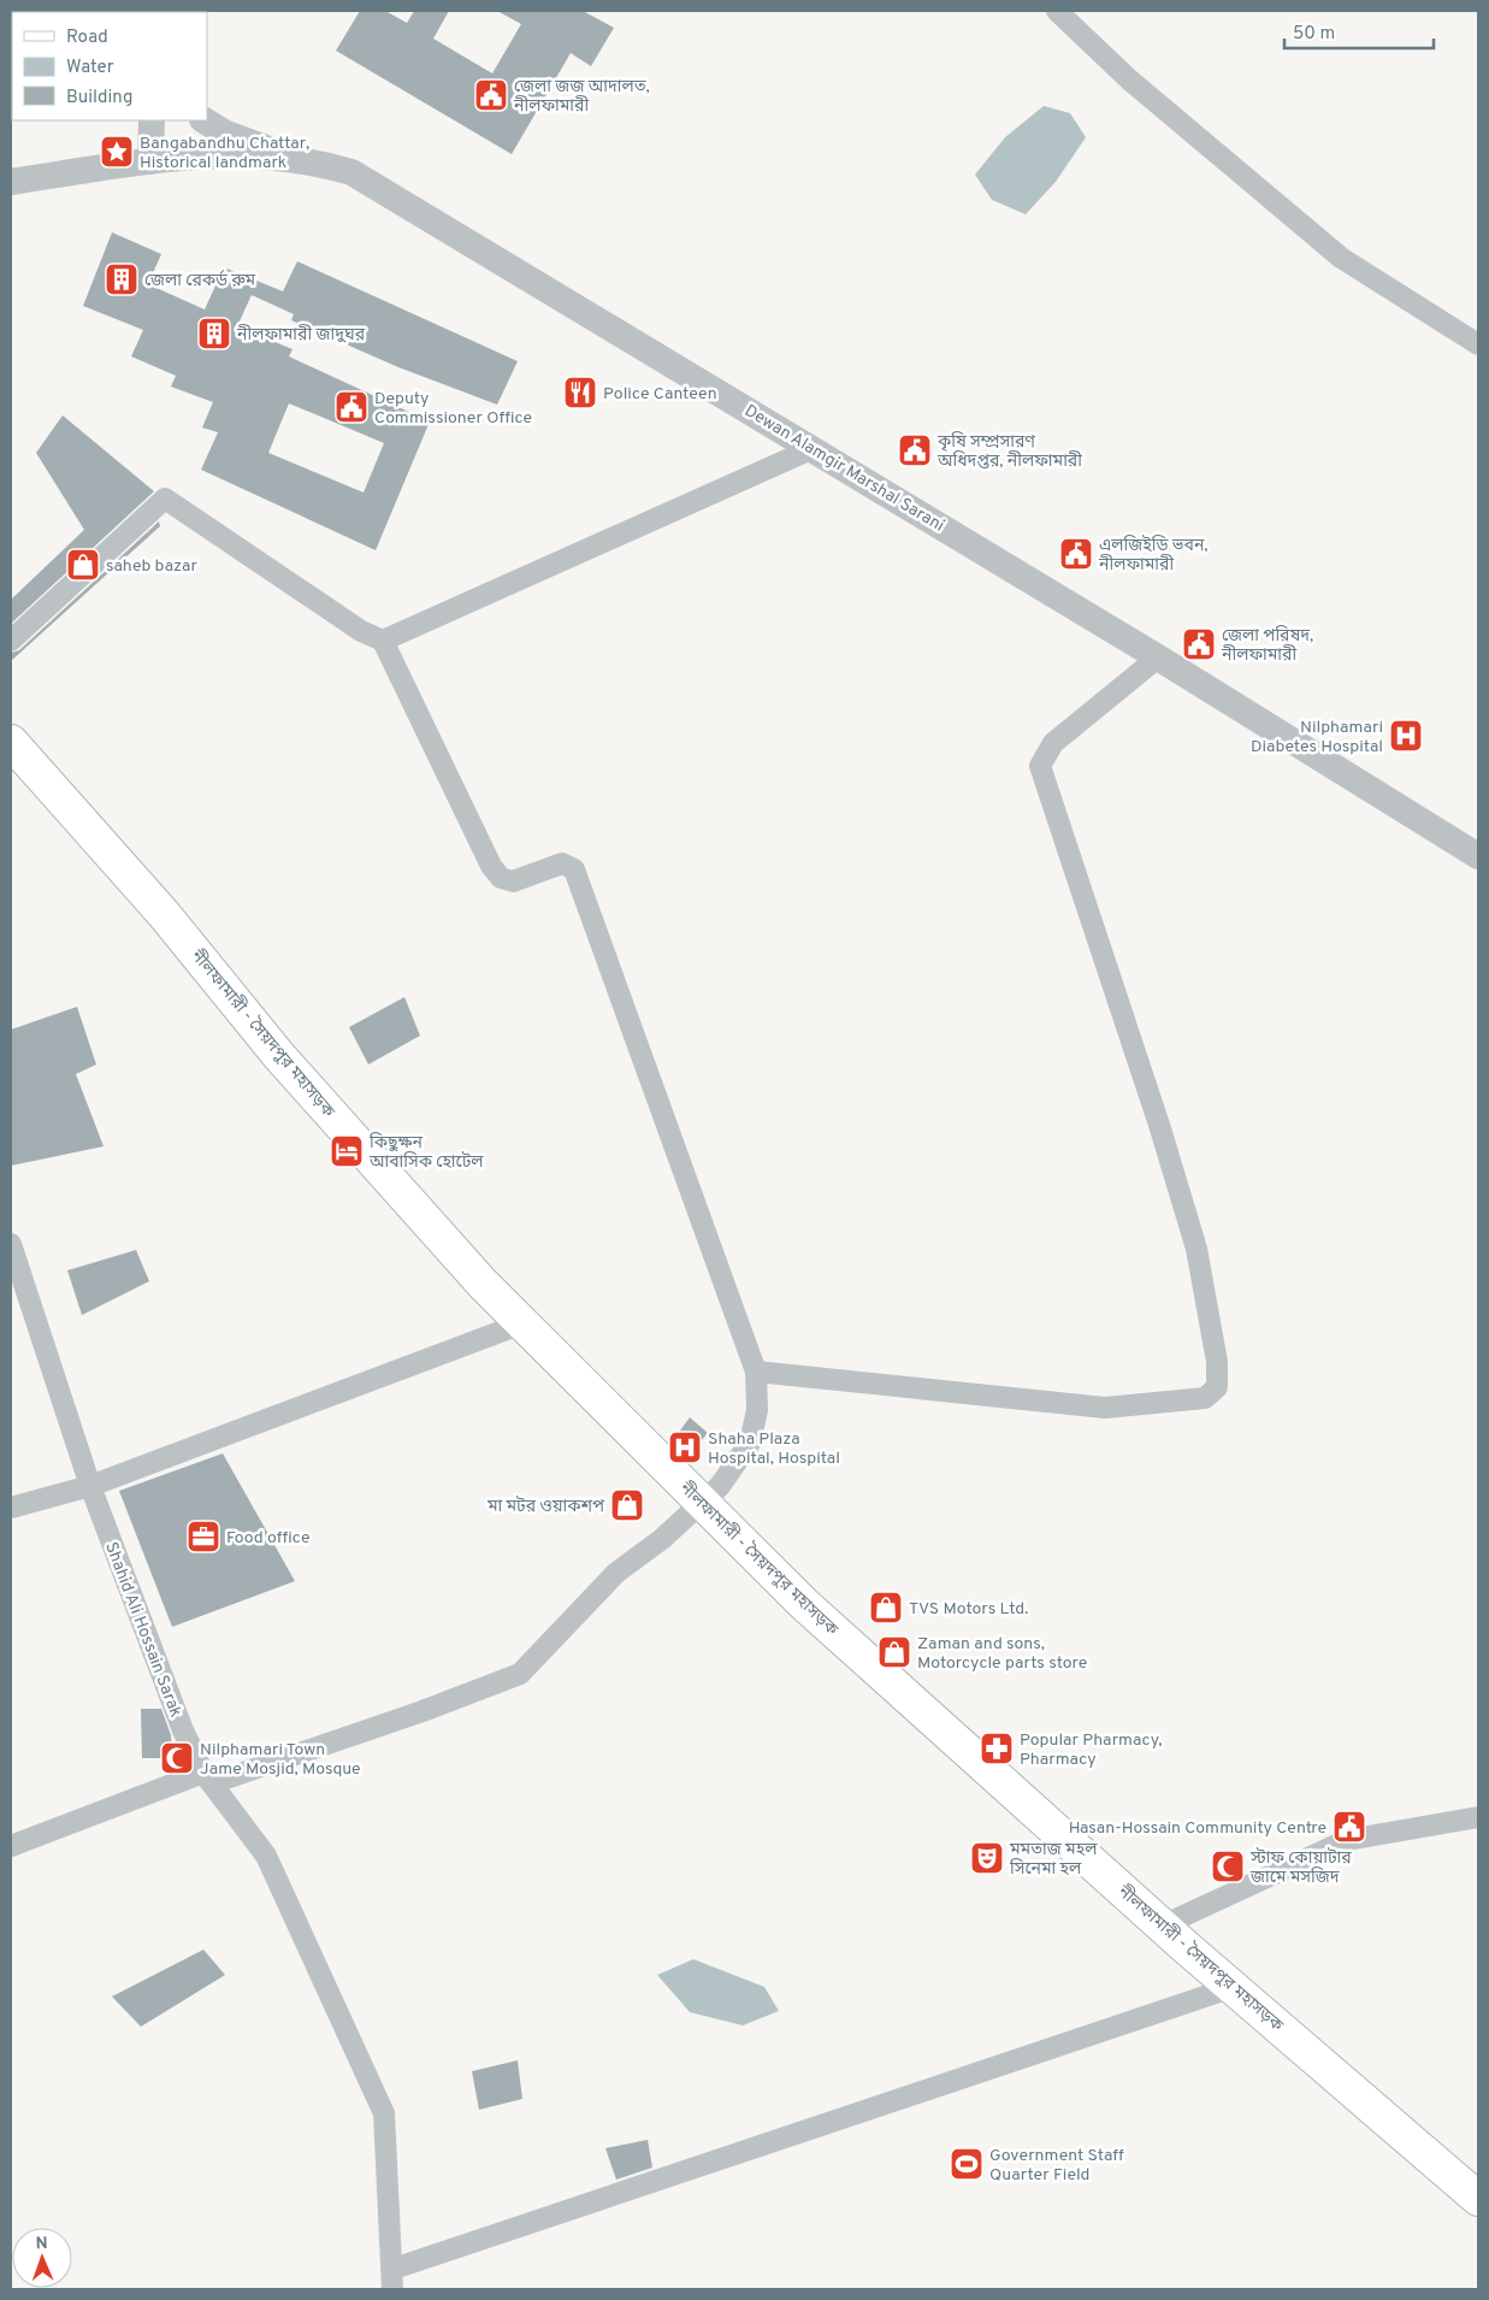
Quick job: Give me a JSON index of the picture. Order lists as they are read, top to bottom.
{
  "streets": {
    "main road": ["নীলফামারী - সৈয়দপুর মহাসড়ক"],
    "street": ["Dewan Alamgir Marshal Sarani", "Shahid Ali Hossain Sarak"]
  },
  "places": {
    "public building": [
      "জেলা জজ আদালত, নীলফামারী",
      "Deputy Commissioner Office",
      "কৃষি সম্প্রসারণ অধিদপ্তর, নীলফামারী",
      "এলজিইডি ভবন, নীলফামারী",
      "জেলা পরিষদ, নীলফামারী",
      "Hasan-Hossain Community Centre"
    ],
    "place": ["Bangabandhu Chattar, Historical landmark"],
    "building": ["জেলা রেকর্ড রুম", "নীলফামারী জাদুঘর"],
    "restaurant": ["Police Canteen"],
    "shop": [
      "saheb bazar",
      "মা মটর ওয়াকশপ",
      "TVS Motors Ltd.",
      "Zaman and sons, Motorcycle parts store"
    ],
    "hospital": ["Nilphamari Diabetes Hospital", "Shaha Plaza Hospital, Hospital"],
    "hotel": ["কিছুক্ষন আবাসিক হোটেল"],
    "office": ["Food office"],
    "pharmacy": ["Popular Pharmacy, Pharmacy"],
    "mosque": ["Nilphamari Town Jame Mosjid, Mosque", "স্টাফ কোয়াটার জামে মসজিদ"],
    "theatre": ["মমতাজ মহল সিনেমা হল"],
    "sports": ["Government Staff Quarter Field"]
  },
  "legend": ["Road", "Water", "Building"],
  "scale_bar": "50 m",
  "north": "top"
}
